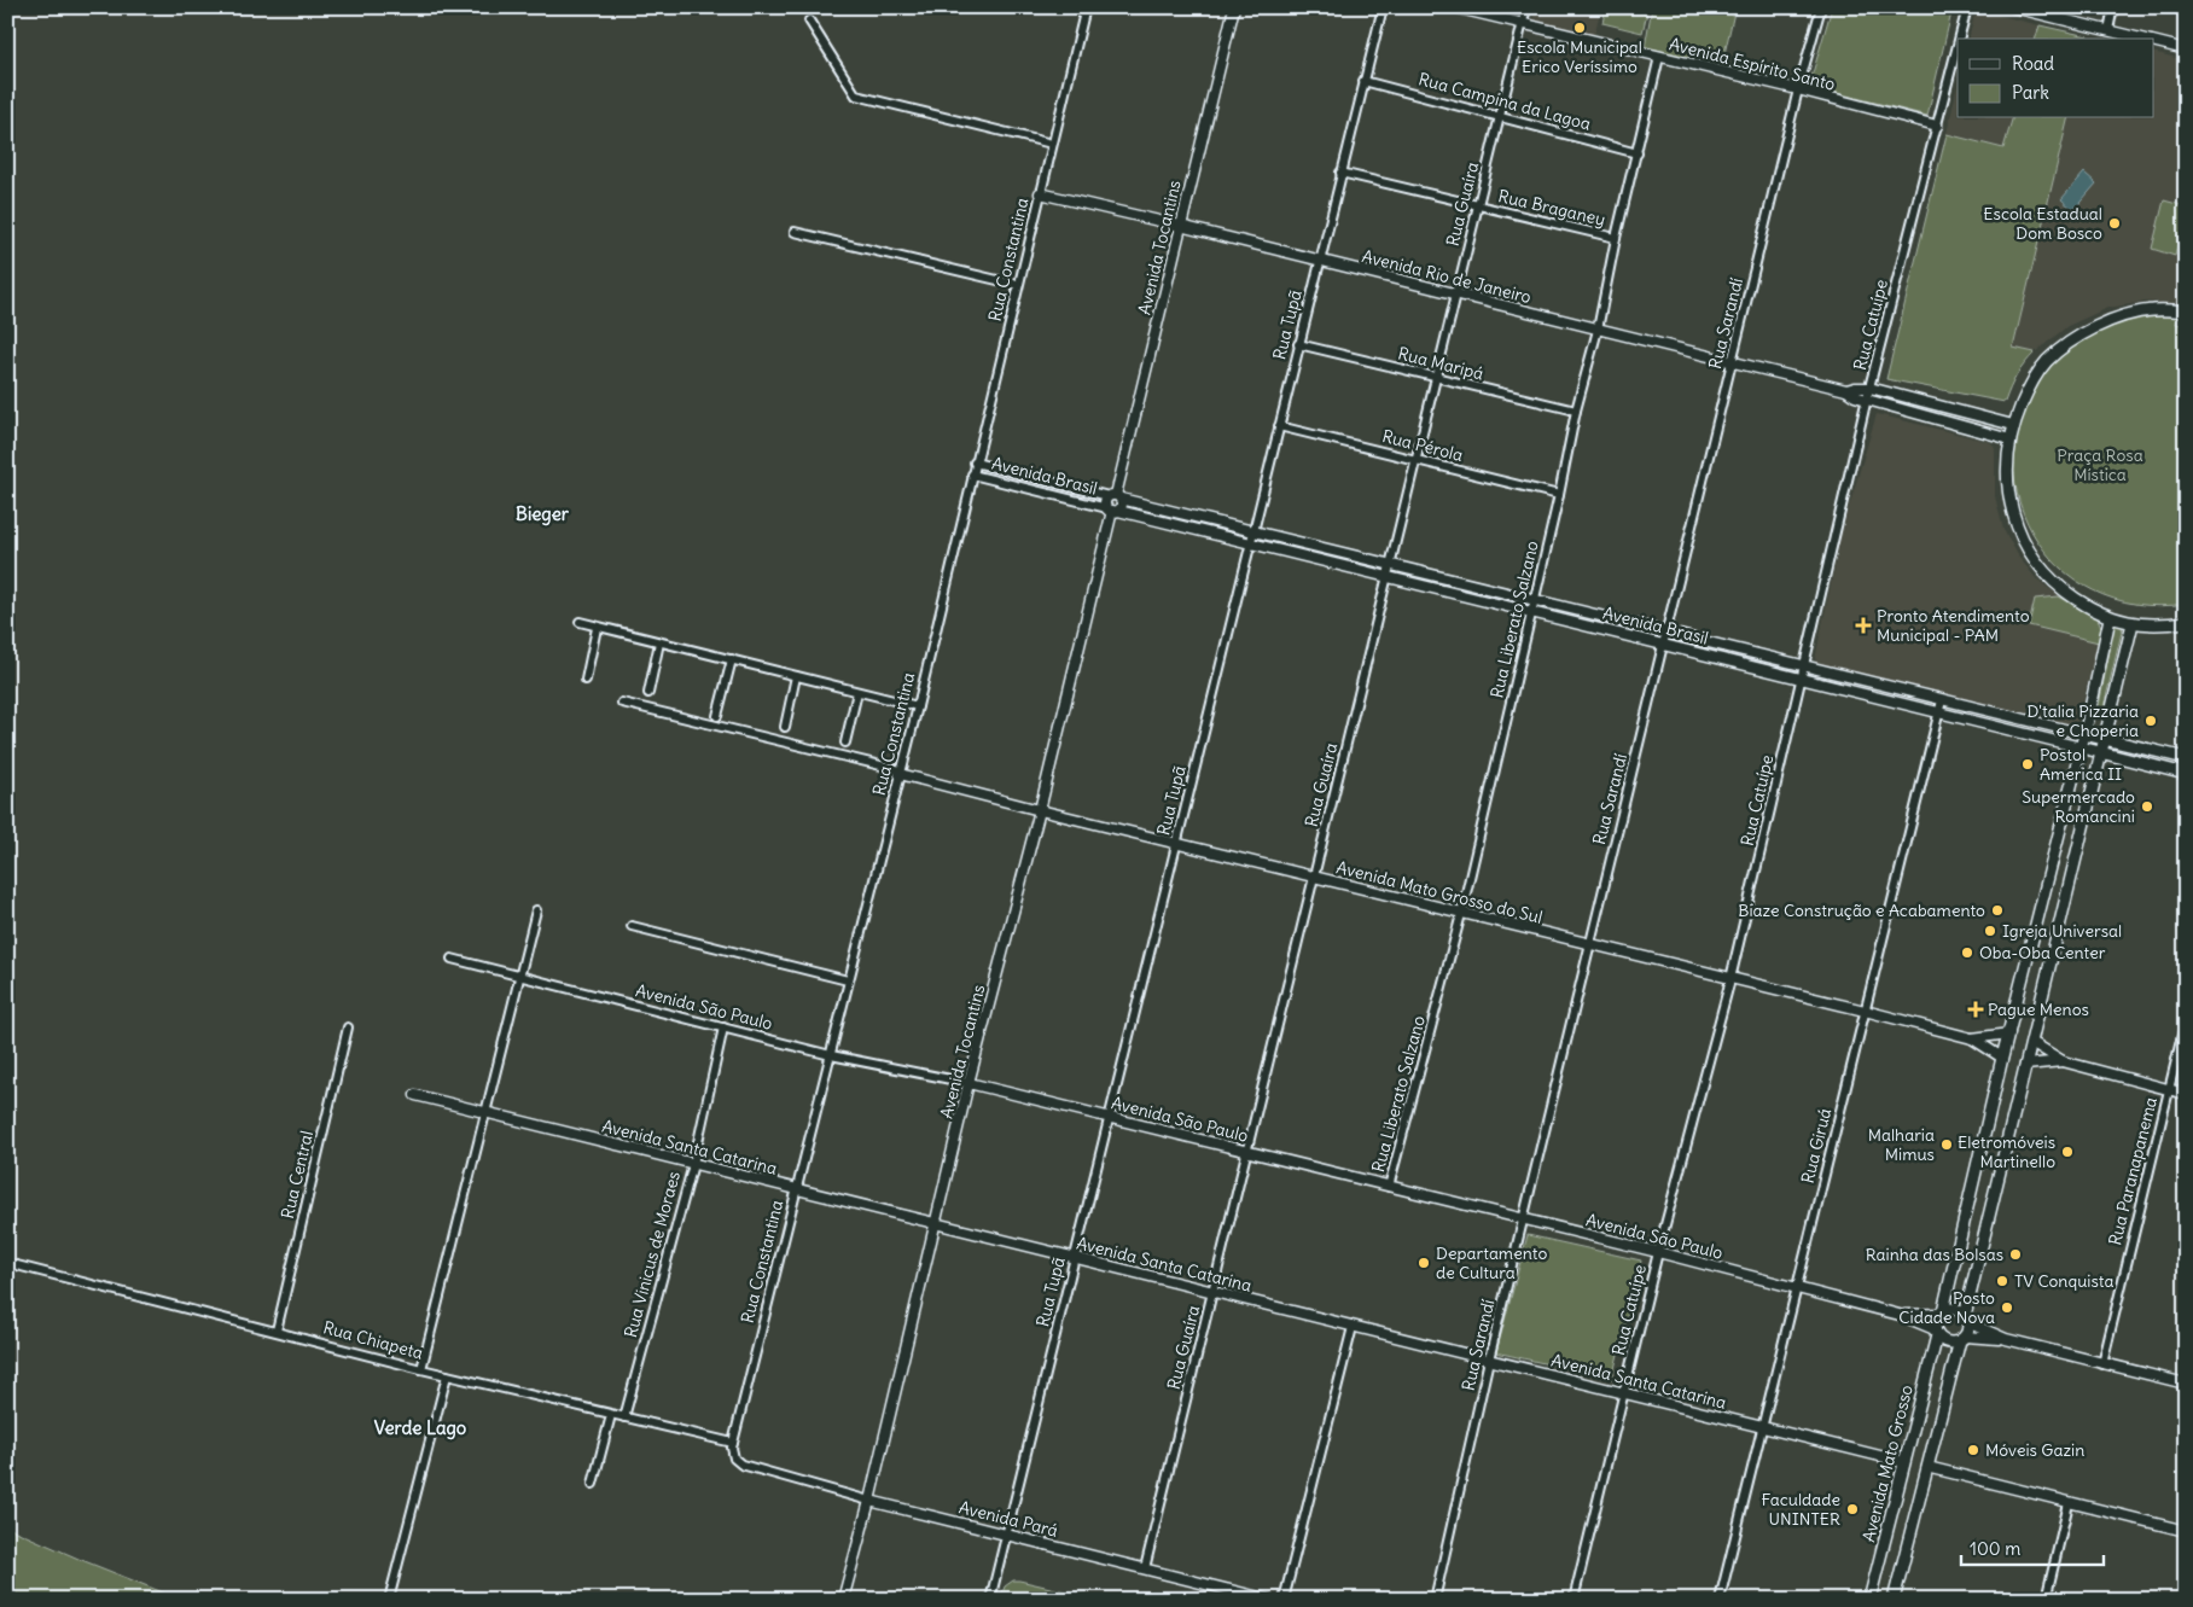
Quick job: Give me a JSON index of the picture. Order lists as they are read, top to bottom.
{
  "streets": {
    "main road": ["Avenida Brasil", "Avenida Mato Grosso"],
    "street": [
      "Avenida Espírito Santo",
      "Rua Campina da Lagoa",
      "Rua Guaíra",
      "Rua Braganey",
      "Avenida Tocantins",
      "Rua Constantina",
      "Avenida Rio de Janeiro",
      "Rua Sarandí",
      "Rua Tupã",
      "Rua Catuípe",
      "Rua Maripá",
      "Rua Pérola",
      "Rua Liberato Salzano",
      "Avenida Mato Grosso do Sul",
      "Avenida São Paulo",
      "Rua Giruá",
      "Avenida Santa Catarina",
      "Rua Paranapanema",
      "Rua Central",
      "Rua Vinicus de Moraes",
      "Rua Chiapeta",
      "Avenida Pará"
    ]
  },
  "crossings": [
    ["Avenida Espírito Santo", "Rua Guaíra"],
    ["Avenida Espírito Santo", "Rua Sarandí"],
    ["Avenida Espírito Santo", "Rua Catuípe"],
    ["Avenida Espírito Santo", "Rua Liberato Salzano"],
    ["Rua Campina da Lagoa", "Rua Guaíra"],
    ["Rua Campina da Lagoa", "Rua Tupã"],
    ["Rua Campina da Lagoa", "Rua Liberato Salzano"],
    ["Rua Guaíra", "Rua Braganey"],
    ["Rua Guaíra", "Avenida Rio de Janeiro"],
    ["Rua Guaíra", "Rua Maripá"],
    ["Rua Guaíra", "Rua Pérola"],
    ["Rua Guaíra", "Avenida Brasil"],
    ["Rua Guaíra", "Avenida Mato Grosso do Sul"],
    ["Rua Guaíra", "Avenida São Paulo"],
    ["Rua Guaíra", "Avenida Santa Catarina"],
    ["Rua Guaíra", "Avenida Pará"],
    ["Rua Braganey", "Rua Tupã"],
    ["Rua Braganey", "Rua Liberato Salzano"],
    ["Avenida Tocantins", "Avenida Rio de Janeiro"],
    ["Avenida Tocantins", "Avenida Brasil"],
    ["Avenida Tocantins", "Avenida Mato Grosso do Sul"],
    ["Avenida Tocantins", "Avenida São Paulo"],
    ["Avenida Tocantins", "Avenida Santa Catarina"],
    ["Avenida Tocantins", "Avenida Pará"],
    ["Rua Constantina", "Avenida Rio de Janeiro"],
    ["Rua Constantina", "Avenida Brasil"],
    ["Rua Constantina", "Avenida Mato Grosso do Sul"],
    ["Rua Constantina", "Avenida São Paulo"],
    ["Rua Constantina", "Avenida Santa Catarina"],
    ["Rua Constantina", "Rua Chiapeta"],
    ["Rua Constantina", "Avenida Pará"],
    ["Avenida Rio de Janeiro", "Rua Sarandí"],
    ["Avenida Rio de Janeiro", "Rua Tupã"],
    ["Avenida Rio de Janeiro", "Rua Liberato Salzano"],
    ["Rua Sarandí", "Avenida Brasil"],
    ["Rua Sarandí", "Avenida Mato Grosso do Sul"],
    ["Rua Sarandí", "Avenida São Paulo"],
    ["Rua Sarandí", "Avenida Santa Catarina"],
    ["Rua Tupã", "Rua Maripá"],
    ["Rua Tupã", "Rua Pérola"],
    ["Rua Tupã", "Avenida Brasil"],
    ["Rua Tupã", "Avenida Mato Grosso do Sul"],
    ["Rua Tupã", "Avenida São Paulo"],
    ["Rua Tupã", "Avenida Santa Catarina"],
    ["Rua Tupã", "Avenida Pará"],
    ["Rua Catuípe", "Avenida Brasil"],
    ["Rua Catuípe", "Avenida Mato Grosso do Sul"],
    ["Rua Catuípe", "Avenida São Paulo"],
    ["Rua Catuípe", "Avenida Santa Catarina"],
    ["Rua Maripá", "Rua Liberato Salzano"],
    ["Rua Pérola", "Rua Liberato Salzano"],
    ["Avenida Brasil", "Rua Liberato Salzano"],
    ["Avenida Brasil", "Rua Giruá"],
    ["Rua Liberato Salzano", "Avenida Mato Grosso do Sul"],
    ["Rua Liberato Salzano", "Avenida São Paulo"],
    ["Avenida Mato Grosso do Sul", "Rua Giruá"],
    ["Avenida São Paulo", "Rua Giruá"],
    ["Avenida São Paulo", "Rua Vinicus de Moraes"],
    ["Avenida São Paulo", "Avenida Mato Grosso"],
    ["Rua Giruá", "Avenida Santa Catarina"],
    ["Avenida Santa Catarina", "Rua Vinicus de Moraes"],
    ["Avenida Santa Catarina", "Avenida Mato Grosso"],
    ["Rua Central", "Rua Chiapeta"],
    ["Rua Vinicus de Moraes", "Rua Chiapeta"],
    ["Rua Chiapeta", "Avenida Pará"]
  ],
  "districts": ["Bieger", "Verde Lago"],
  "parks": ["Praça Rosa Mística"],
  "places": {
    "other": [
      "Escola Municipal Erico Veríssimo",
      "Escola Estadual Dom Bosco",
      "D'talia Pizzaria e Choperia",
      "Postol America II",
      "Supermercado Romancini",
      "Biaze Construção e Acabamento",
      "Igreja Universal",
      "Oba-Oba Center",
      "Malharia Mimus",
      "Eletromóveis Martinello",
      "Rainha das Bolsas",
      "Departamento de Cultura",
      "TV Conquista",
      "Posto Cidade Nova",
      "Móveis Gazin",
      "Faculdade UNINTER"
    ],
    "health": ["Pronto Atendimento Municipal - PAM", "Pague Menos"]
  },
  "legend": ["Road", "Park"],
  "scale_bar": "100 m"
}
